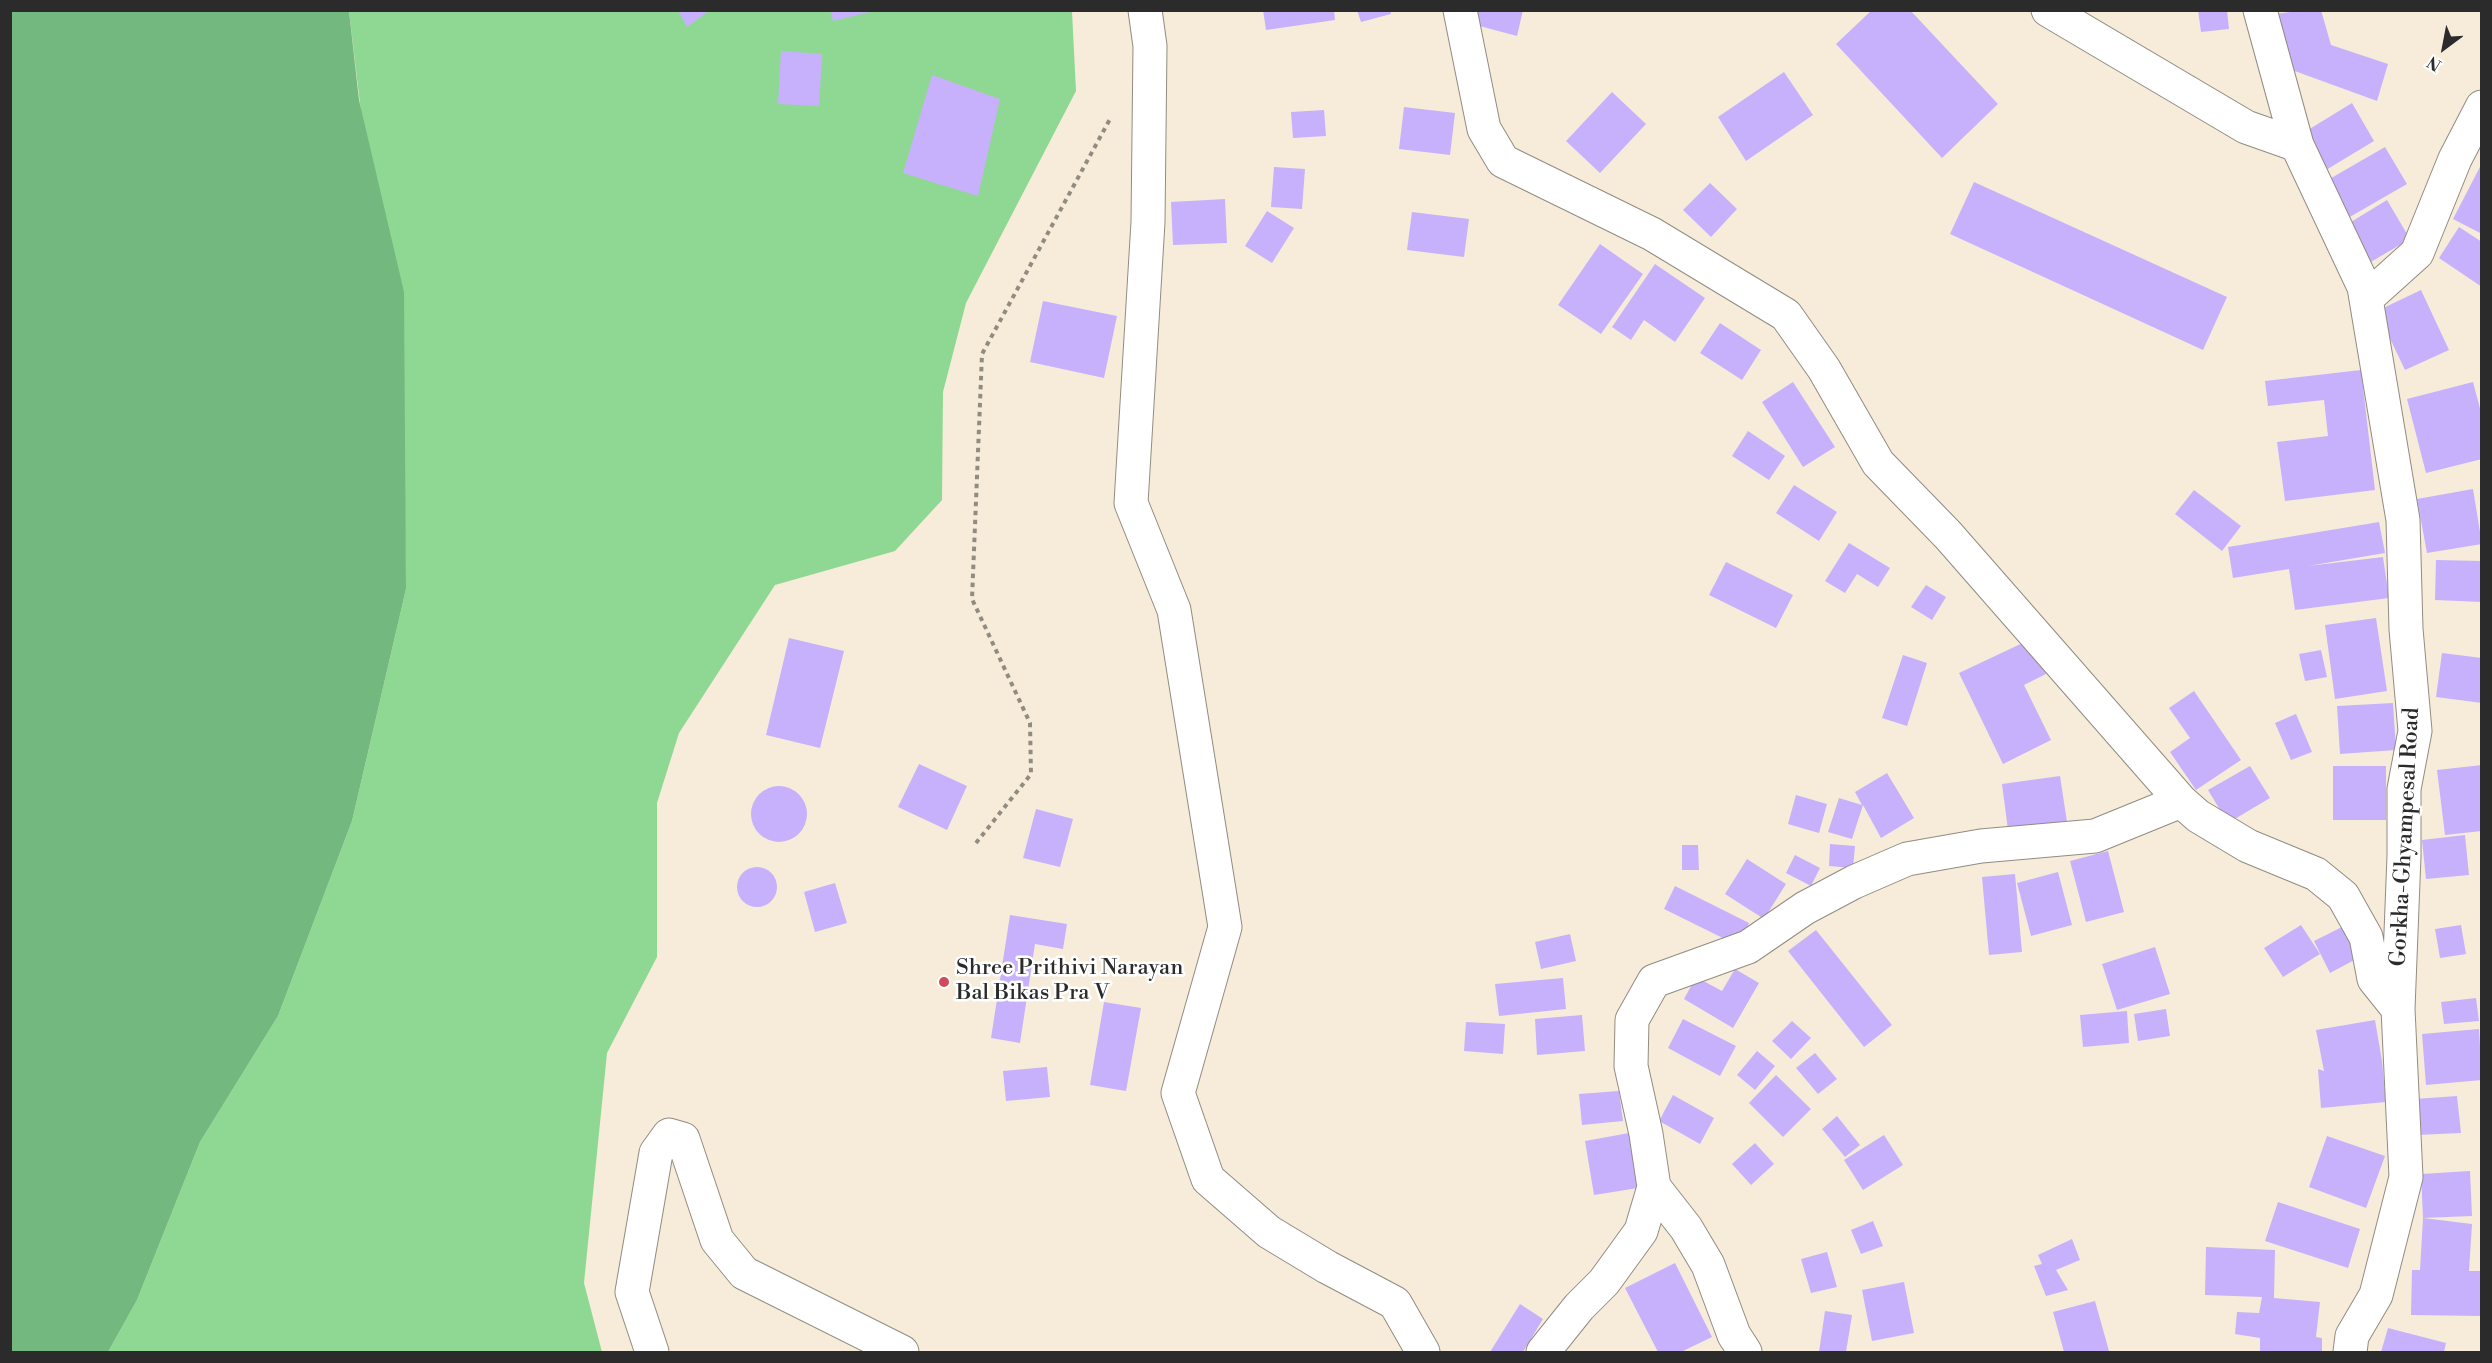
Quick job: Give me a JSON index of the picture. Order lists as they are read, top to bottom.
{
  "streets": {
    "street": ["Gorkha-Ghyampesal Road"]
  },
  "places": ["Shree Prithivi Narayan Bal Bikas Pra V"],
  "north": "bottom left"
}
